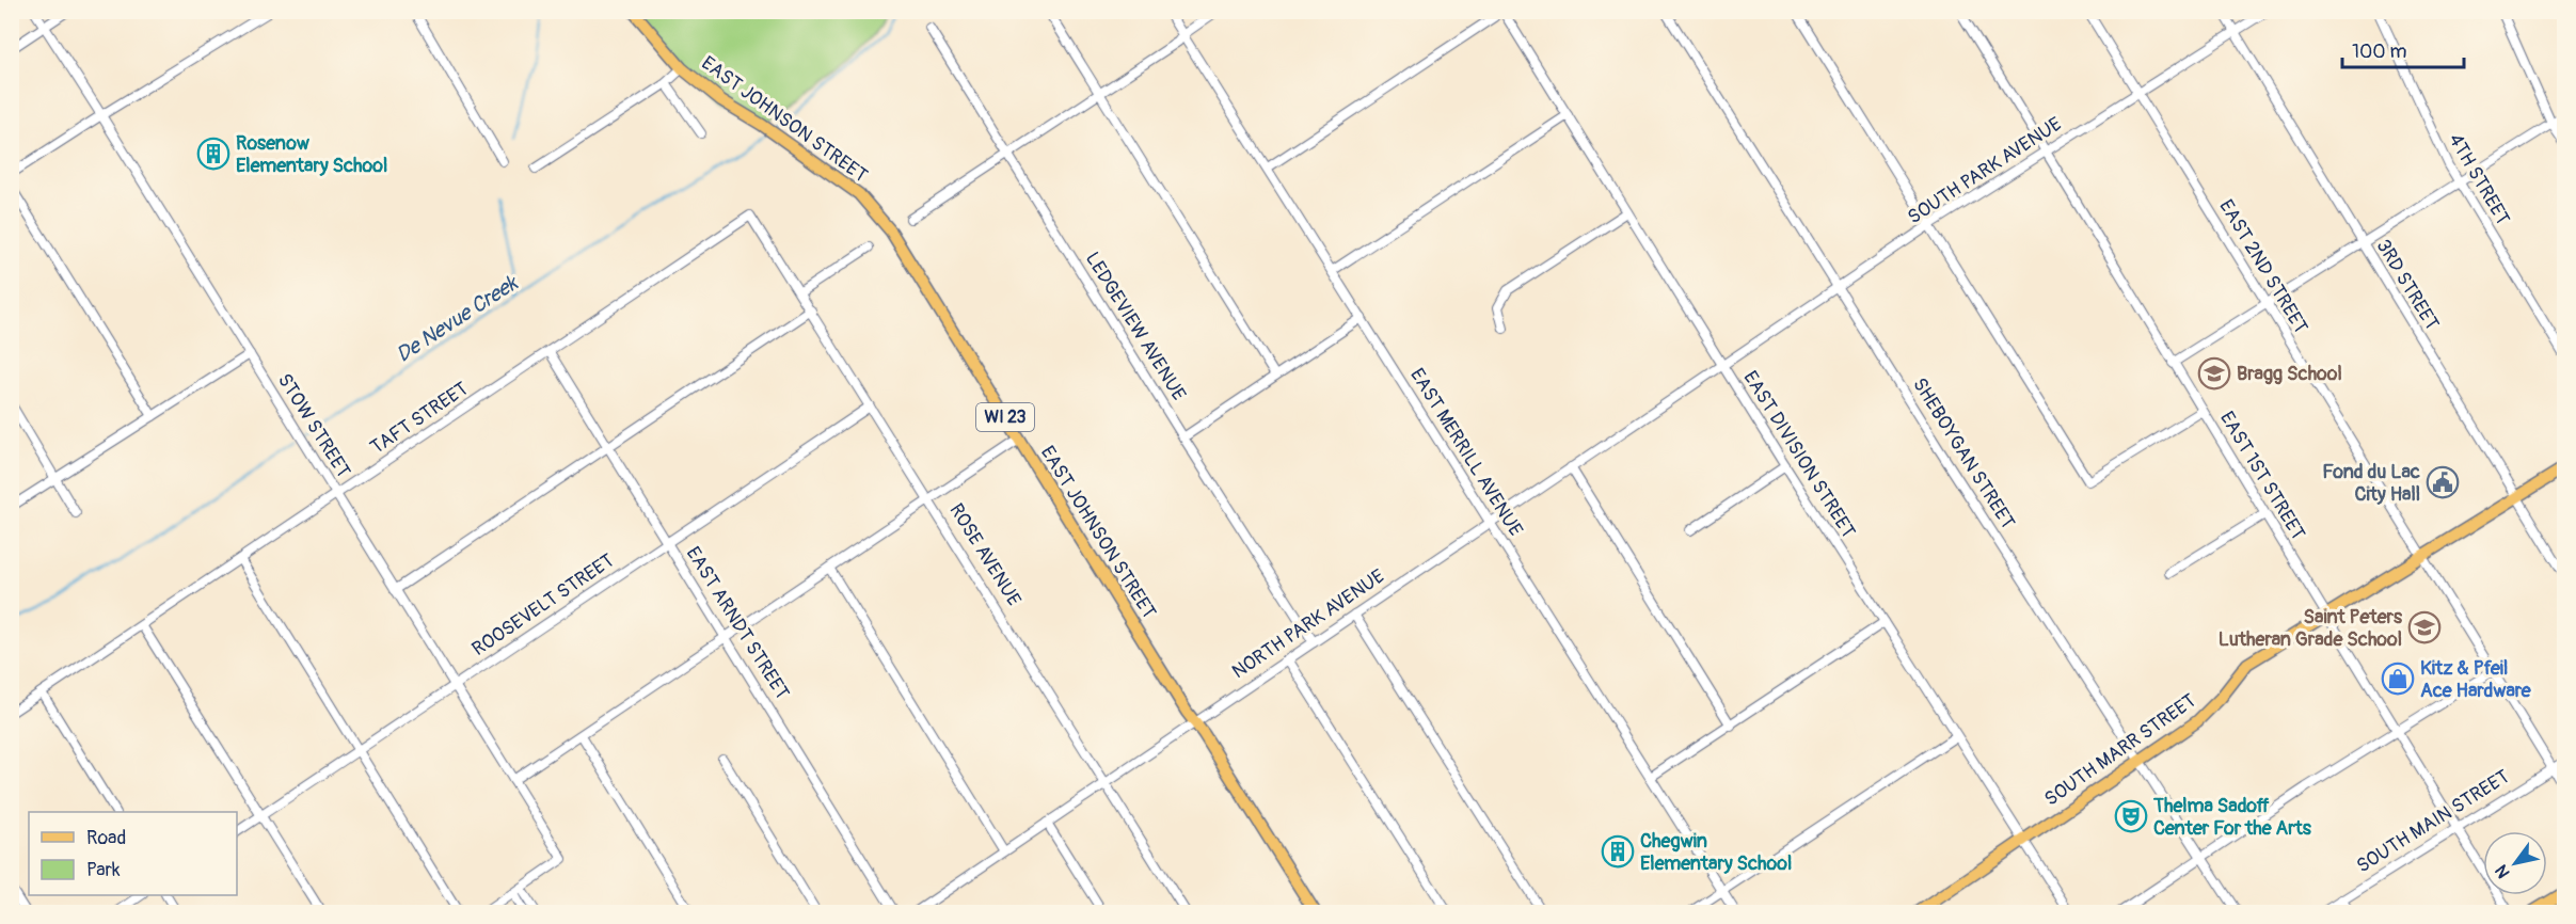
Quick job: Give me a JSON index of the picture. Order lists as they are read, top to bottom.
{
  "streets": {
    "main road": ["EAST JOHNSON STREET", "WI 23", "SOUTH MARR STREET"],
    "street": [
      "SOUTH PARK AVENUE",
      "4TH STREET",
      "EAST 2ND STREET",
      "3RD STREET",
      "LEDGEVIEW AVENUE",
      "TAFT STREET",
      "STOW STREET",
      "EAST MERRILL AVENUE",
      "SHEBOYGAN STREET",
      "EAST DIVISION STREET",
      "EAST 1ST STREET",
      "ROSE AVENUE",
      "ROOSEVELT STREET",
      "EAST ARNDT STREET",
      "NORTH PARK AVENUE",
      "SOUTH MAIN STREET"
    ]
  },
  "crossings": [
    ["EAST JOHNSON STREET", "NORTH PARK AVENUE"],
    ["SOUTH PARK AVENUE", "EAST 2ND STREET"],
    ["SOUTH PARK AVENUE", "3RD STREET"],
    ["SOUTH PARK AVENUE", "SHEBOYGAN STREET"],
    ["SOUTH PARK AVENUE", "EAST DIVISION STREET"],
    ["SOUTH PARK AVENUE", "EAST 1ST STREET"],
    ["SOUTH PARK AVENUE", "NORTH PARK AVENUE"],
    ["EAST 2ND STREET", "SOUTH MARR STREET"],
    ["EAST 2ND STREET", "SOUTH MAIN STREET"],
    ["3RD STREET", "SOUTH MARR STREET"],
    ["LEDGEVIEW AVENUE", "NORTH PARK AVENUE"],
    ["TAFT STREET", "STOW STREET"],
    ["TAFT STREET", "ROSE AVENUE"],
    ["TAFT STREET", "EAST ARNDT STREET"],
    ["STOW STREET", "ROOSEVELT STREET"],
    ["EAST MERRILL AVENUE", "NORTH PARK AVENUE"],
    ["SHEBOYGAN STREET", "SOUTH MARR STREET"],
    ["EAST DIVISION STREET", "NORTH PARK AVENUE"],
    ["EAST DIVISION STREET", "SOUTH MARR STREET"],
    ["EAST 1ST STREET", "SOUTH MARR STREET"],
    ["EAST 1ST STREET", "SOUTH MAIN STREET"],
    ["ROSE AVENUE", "ROOSEVELT STREET"],
    ["ROSE AVENUE", "NORTH PARK AVENUE"],
    ["ROOSEVELT STREET", "EAST ARNDT STREET"]
  ],
  "water": ["De Nevue Creek"],
  "places": {
    "building": ["Rosenow Elementary School", "Chegwin Elementary School"],
    "school or university": ["Bragg School", "Saint Peters Lutheran Grade School"],
    "public building": ["Fond du Lac City Hall"],
    "shop": ["Kitz & Pfeil Ace Hardware"],
    "theatre": ["Thelma Sadoff Center For the Arts"]
  },
  "legend": ["Road", "Park"],
  "scale_bar": "100 m",
  "north": "bottom left"
}
